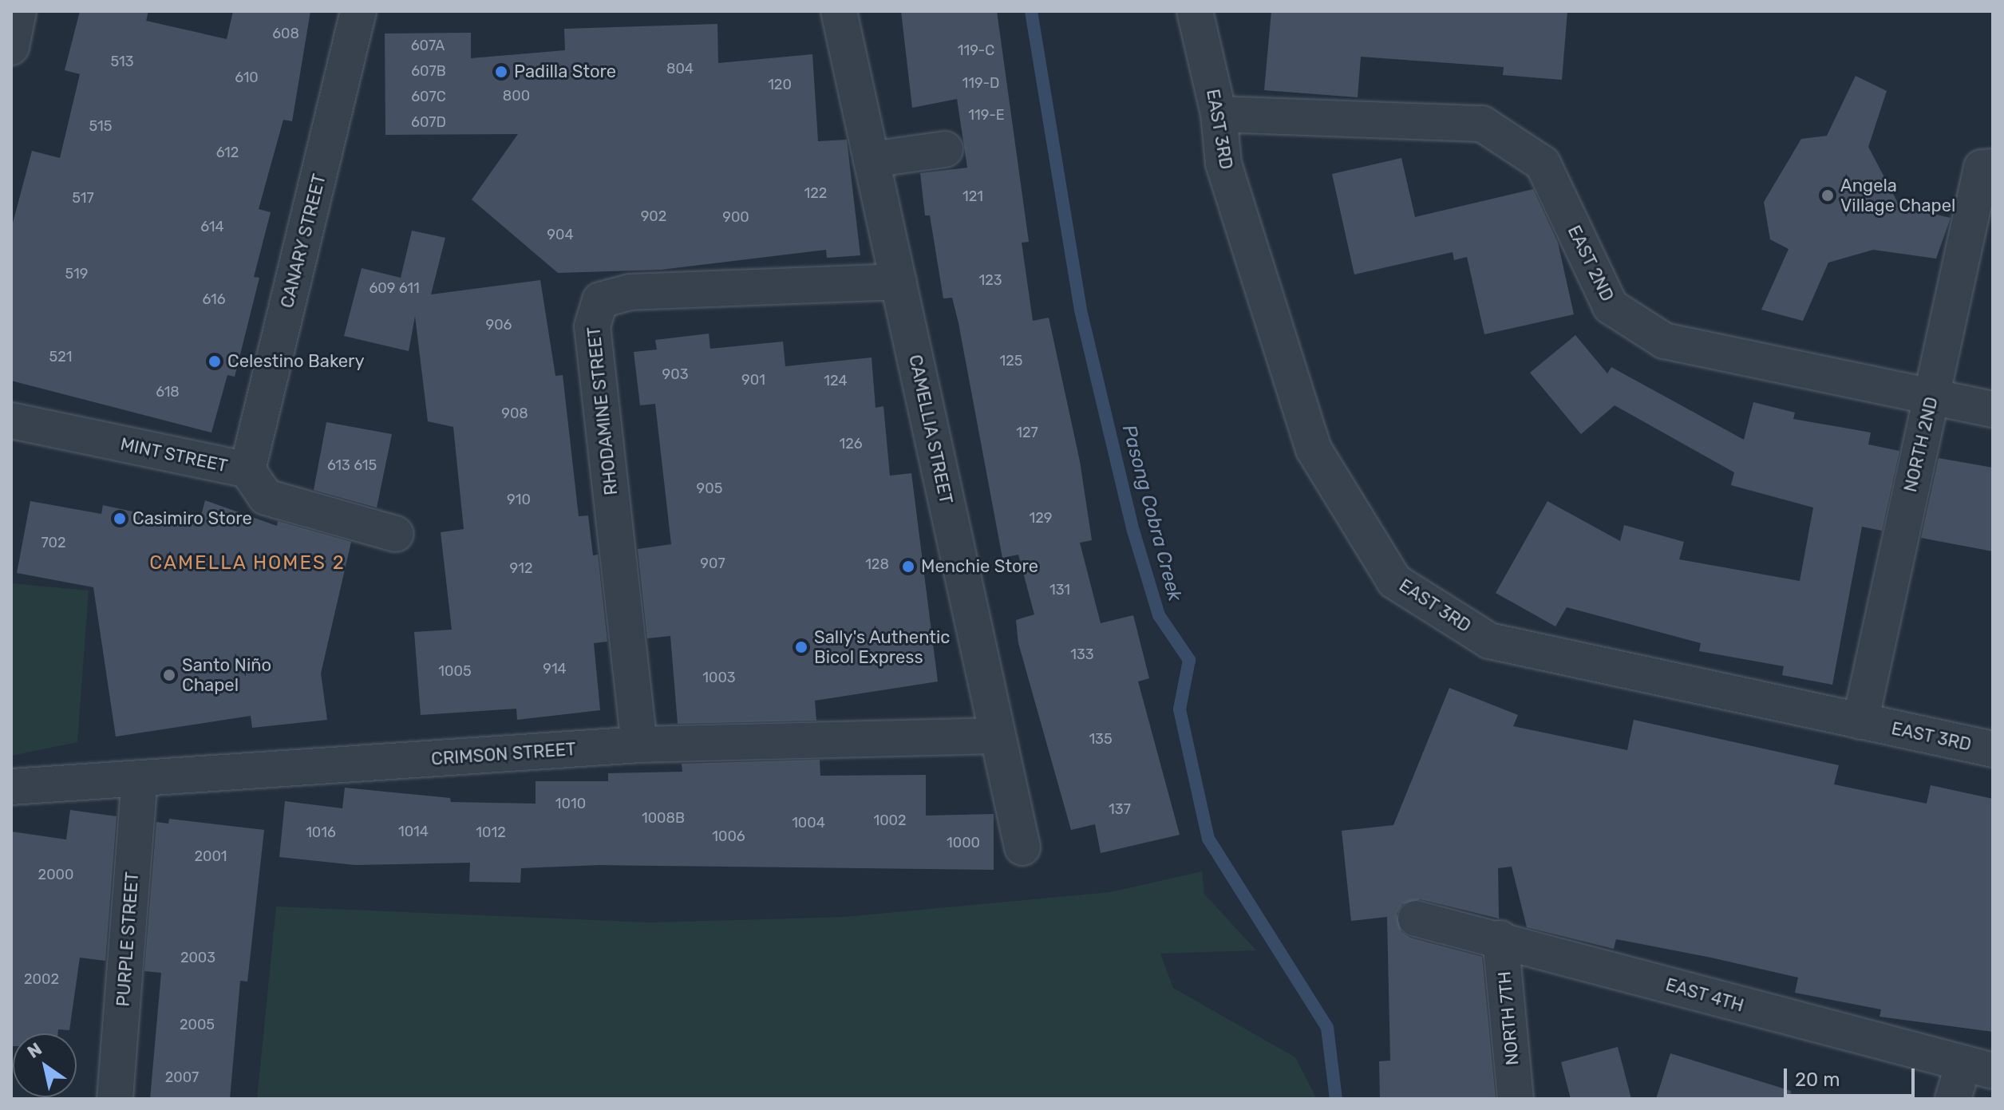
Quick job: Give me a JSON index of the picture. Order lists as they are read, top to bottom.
{
  "streets": {
    "street": [
      "EAST 3RD",
      "CANARY STREET",
      "EAST 2ND",
      "RHODAMINE STREET",
      "CAMELLIA STREET",
      "NORTH 2ND",
      "MINT STREET",
      "CRIMSON STREET",
      "PURPLE STREET",
      "EAST 4TH",
      "NORTH 7TH"
    ]
  },
  "crossings": [
    ["EAST 3RD", "EAST 2ND"],
    ["EAST 3RD", "NORTH 2ND"],
    ["CANARY STREET", "MINT STREET"],
    ["EAST 2ND", "NORTH 2ND"],
    ["RHODAMINE STREET", "CAMELLIA STREET"],
    ["RHODAMINE STREET", "CRIMSON STREET"],
    ["CAMELLIA STREET", "CRIMSON STREET"],
    ["CRIMSON STREET", "PURPLE STREET"],
    ["EAST 4TH", "NORTH 7TH"]
  ],
  "districts": ["CAMELLA HOMES 2"],
  "water": ["Pasong Cobra Creek"],
  "places": [
    "Padilla Store",
    "Angela Village Chapel",
    "Celestino Bakery",
    "Casimiro Store",
    "Menchie Store",
    "Sally's Authentic Bicol Express",
    "Santo Niño Chapel"
  ],
  "house_numbers": [
    "608",
    "607A",
    "119-C",
    "513",
    "804",
    "607B",
    "610",
    "119-D",
    "120",
    "800",
    "607C",
    "119-E",
    "607D",
    "515",
    "612",
    "122",
    "121",
    "517",
    "902",
    "900",
    "614",
    "904",
    "519",
    "123",
    "609 611",
    "616",
    "906",
    "521",
    "125",
    "903",
    "901",
    "124",
    "618",
    "908",
    "127",
    "126",
    "613 615",
    "905",
    "910",
    "129",
    "702",
    "907",
    "128",
    "912",
    "131",
    "133",
    "914",
    "1005",
    "1003",
    "135",
    "1010",
    "137",
    "1008B",
    "1002",
    "1004",
    "1014",
    "1016",
    "1012",
    "1006",
    "1000",
    "2001",
    "2000",
    "2003",
    "2002",
    "2005",
    "2007"
  ],
  "scale_bar": "20 m",
  "north": "top left"
}
